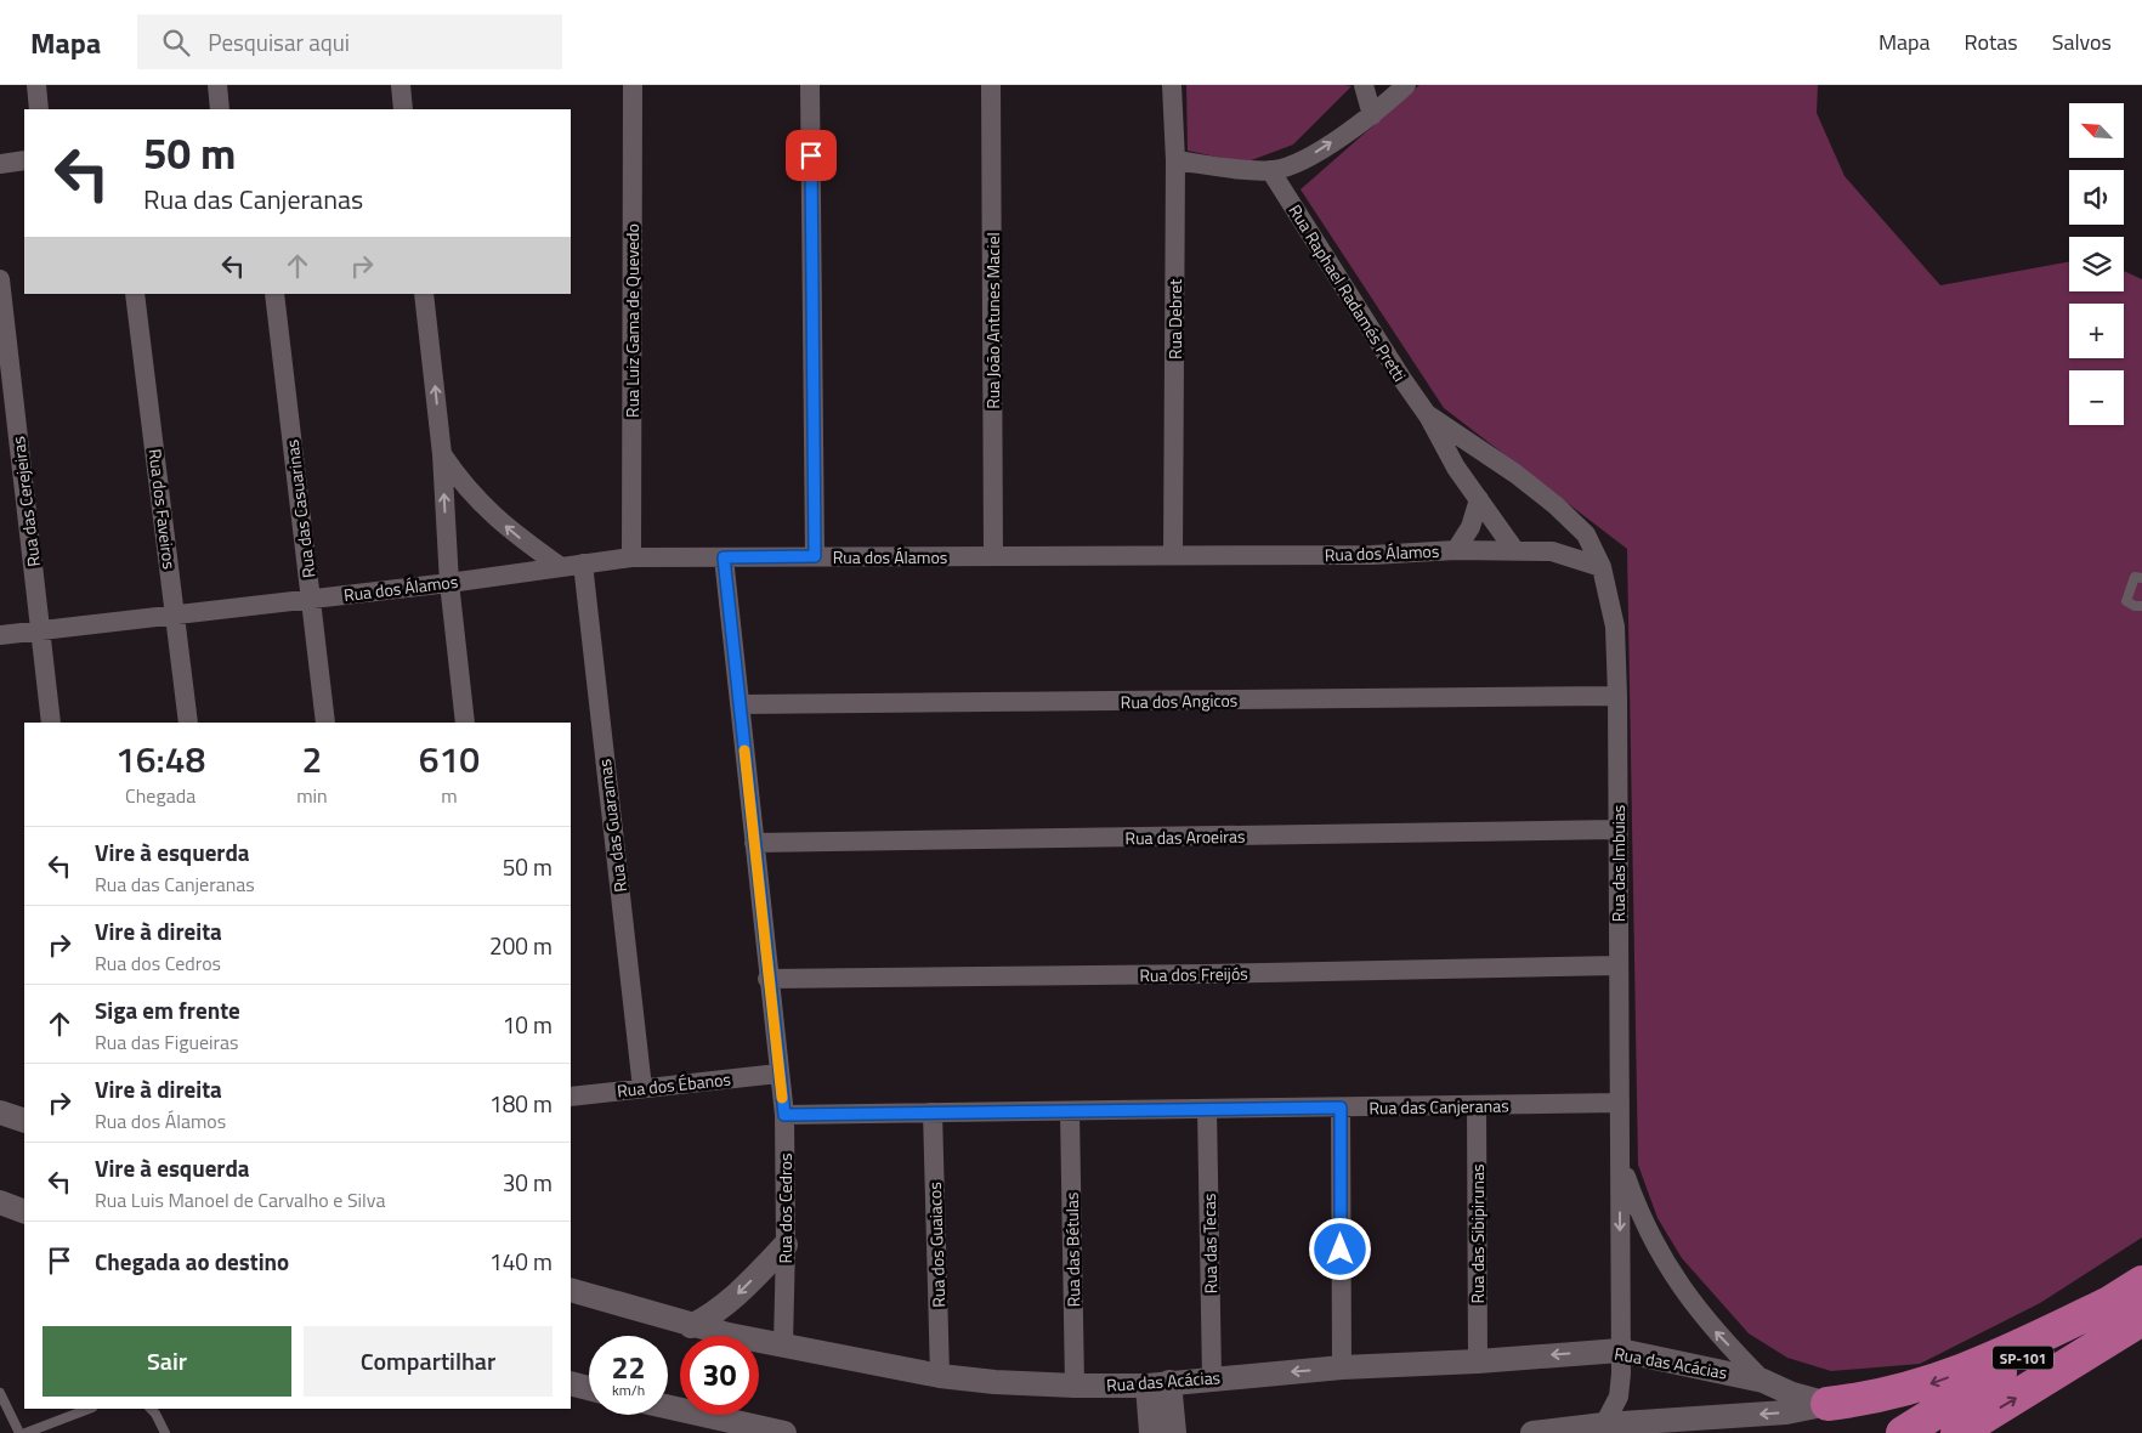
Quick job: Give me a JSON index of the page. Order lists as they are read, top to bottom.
{
  "streets": {
    "highway": ["SP-101"],
    "street": [
      "Rua Raphael Radamés Pretti",
      "Rua Debret",
      "Rua Luiz Gama de Quevedo",
      "Rua João Antunes Maciel",
      "Rua das Cerejeiras",
      "Rua dos Faveiros",
      "Rua das Casuarinas",
      "Rua dos Álamos",
      "Rua dos Angicos",
      "Rua das Guaramas",
      "Rua das Aroeiras",
      "Rua das Imbuias",
      "Rua dos Freijós",
      "Rua dos Ébanos",
      "Rua das Canjeranas",
      "Rua dos Cedros",
      "Rua das Sibipirunas",
      "Rua das Tecas",
      "Rua dos Guaiacos",
      "Rua das Bétulas",
      "Rua das Acácias"
    ]
  },
  "crossings": [
    ["Rua Raphael Radamés Pretti", "Rua dos Álamos"],
    ["Rua Raphael Radamés Pretti", "Rua das Imbuias"],
    ["Rua Debret", "Rua dos Álamos"],
    ["Rua Luiz Gama de Quevedo", "Rua dos Álamos"],
    ["Rua João Antunes Maciel", "Rua dos Álamos"],
    ["Rua das Cerejeiras", "Rua dos Álamos"],
    ["Rua dos Faveiros", "Rua dos Álamos"],
    ["Rua das Casuarinas", "Rua dos Álamos"],
    ["Rua dos Álamos", "Rua das Guaramas"],
    ["Rua dos Álamos", "Rua das Imbuias"],
    ["Rua dos Álamos", "Rua dos Cedros"],
    ["Rua dos Angicos", "Rua das Imbuias"],
    ["Rua dos Angicos", "Rua dos Cedros"],
    ["Rua das Guaramas", "Rua dos Ébanos"],
    ["Rua das Aroeiras", "Rua das Imbuias"],
    ["Rua das Aroeiras", "Rua dos Cedros"],
    ["Rua das Imbuias", "Rua dos Freijós"],
    ["Rua das Imbuias", "Rua das Canjeranas"],
    ["Rua das Imbuias", "Rua das Acácias"],
    ["Rua dos Freijós", "Rua dos Cedros"],
    ["Rua dos Ébanos", "Rua dos Cedros"],
    ["Rua das Canjeranas", "Rua dos Cedros"],
    ["Rua das Canjeranas", "Rua das Sibipirunas"],
    ["Rua das Canjeranas", "Rua das Tecas"],
    ["Rua das Canjeranas", "Rua dos Guaiacos"],
    ["Rua das Canjeranas", "Rua das Bétulas"],
    ["Rua dos Cedros", "Rua das Acácias"],
    ["Rua das Sibipirunas", "Rua das Acácias"],
    ["Rua das Tecas", "Rua das Acácias"],
    ["Rua dos Guaiacos", "Rua das Acácias"],
    ["Rua das Bétulas", "Rua das Acácias"]
  ],
  "north": "top left",
  "page": {
    "header": "Mapa",
    "search": "Pesquisar aqui",
    "nav": ["Mapa", "Rotas", "Salvos"],
    "map_buttons": ["+", "−"],
    "turn": ["50 m", "Rua das Canjeranas"],
    "eta": [
      "16:48",
      "Chegada",
      "2",
      "min",
      "610",
      "m"
    ],
    "list": [
      {
        "name": "Vire à esquerda",
        "note": "Rua das Canjeranas",
        "value": "50 m"
      },
      {
        "name": "Vire à direita",
        "note": "Rua dos Cedros",
        "value": "200 m"
      },
      {
        "name": "Siga em frente",
        "note": "Rua das Figueiras",
        "value": "10 m"
      },
      {
        "name": "Vire à direita",
        "note": "Rua dos Álamos",
        "value": "180 m"
      },
      {
        "name": "Vire à esquerda",
        "note": "Rua Luis Manoel de Carvalho e Silva",
        "value": "30 m"
      },
      {
        "name": "Chegada ao destino",
        "value": "140 m"
      }
    ],
    "buttons": ["Sair", "Compartilhar"],
    "speed": "22 km/h",
    "limit": "30"
  }
}
